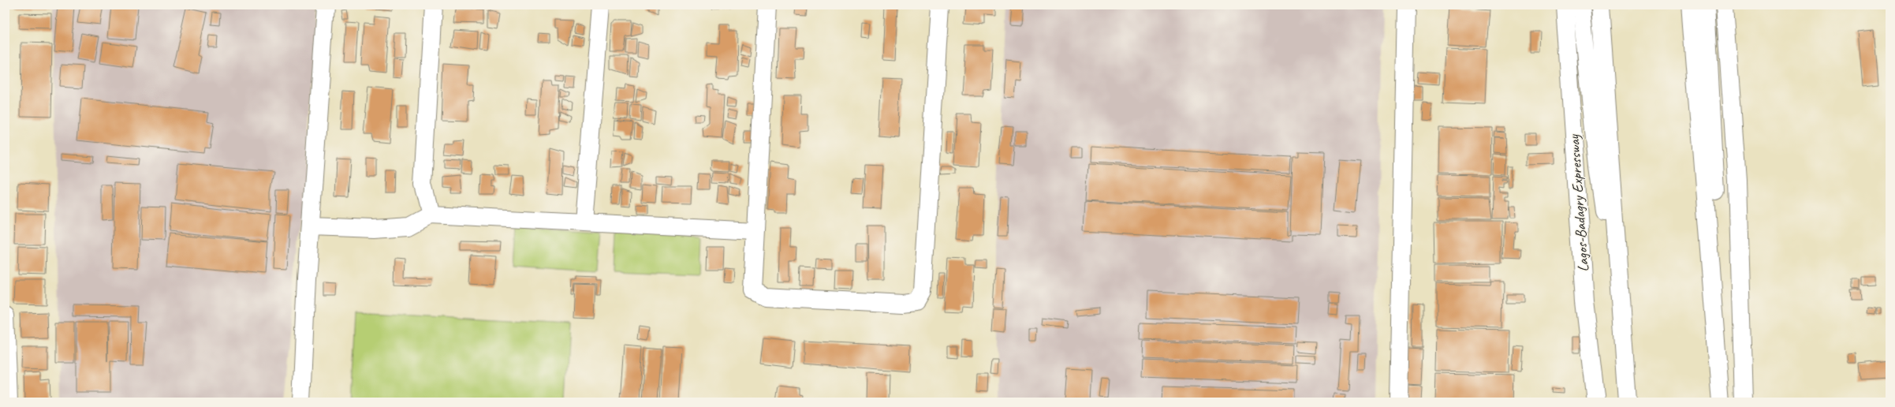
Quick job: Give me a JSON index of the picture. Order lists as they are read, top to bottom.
{
  "streets": {
    "main road": ["Lagos-Badagry Expressway"]
  }
}
